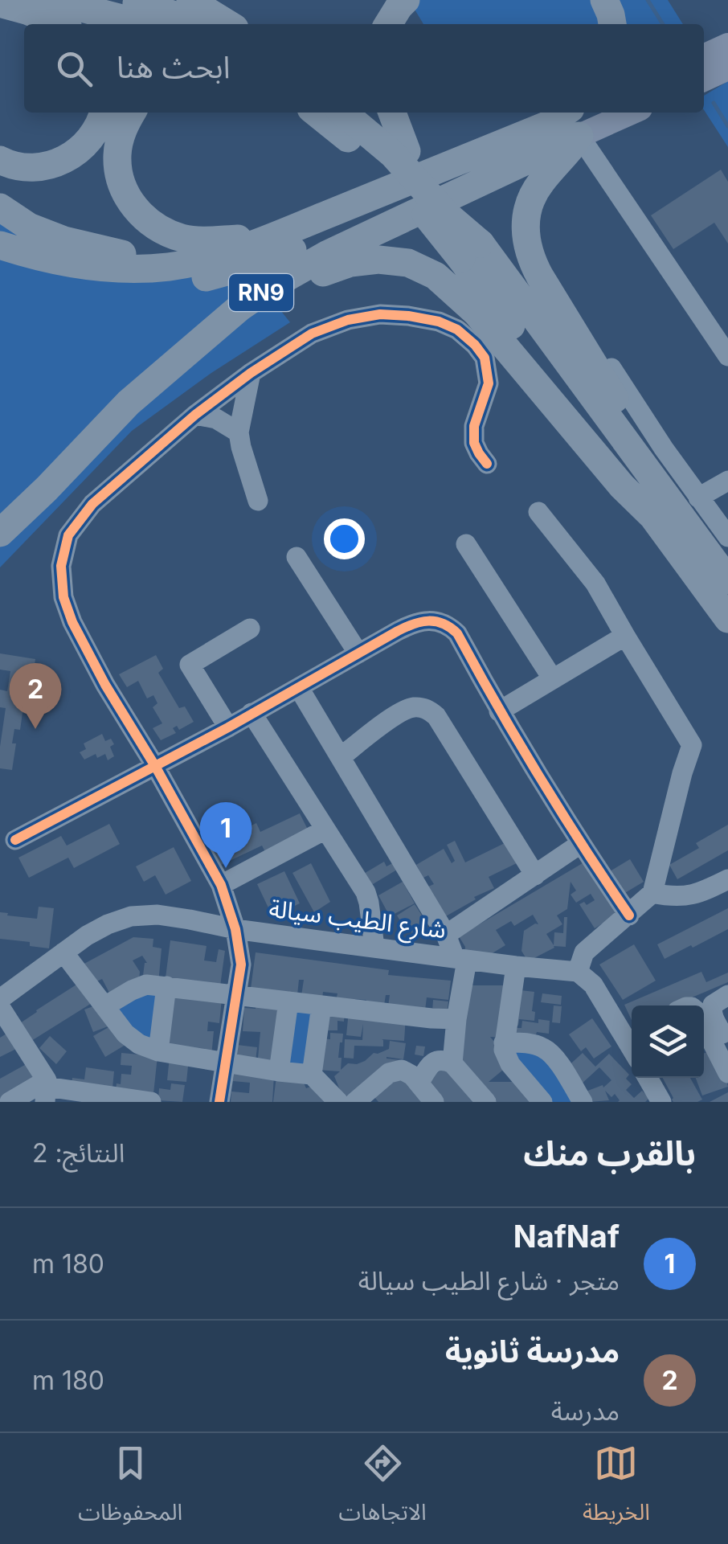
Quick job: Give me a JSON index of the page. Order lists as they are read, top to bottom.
{
  "streets": {
    "highway": ["RN9"],
    "street": ["شارع الطيب سيالة"]
  },
  "page": {
    "search": "ابحث هنا",
    "pins": ["2", "1"],
    "heading": ["بالقرب منك", "النتائج: 2"],
    "list": [
      {
        "mark": "1",
        "name": "NafNaf",
        "note": "متجر · شارع الطيب سيالة",
        "value": "180 m"
      },
      {
        "mark": "2",
        "name": "مدرسة ثانوية",
        "note": "مدرسة",
        "value": "180 m"
      }
    ],
    "nav": ["الخريطة", "الاتجاهات", "المحفوظات"]
  }
}
